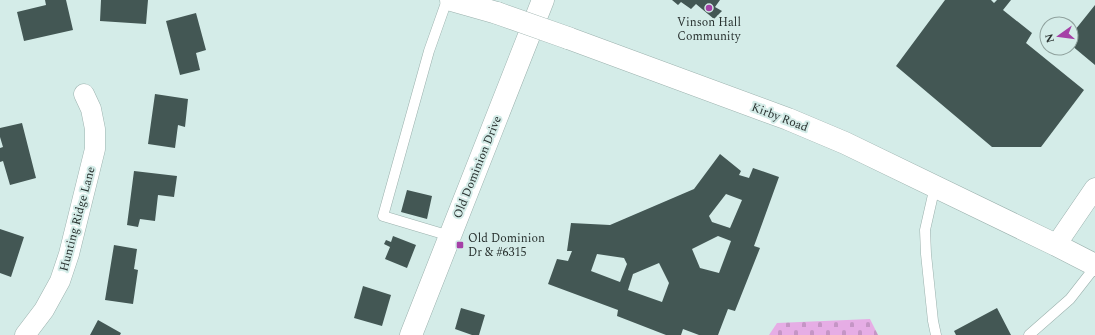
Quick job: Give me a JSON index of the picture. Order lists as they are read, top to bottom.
{
  "streets": {
    "main road": ["Kirby Road", "Old Dominion Drive"],
    "street": ["Hunting Ridge Lane"]
  },
  "places": {
    "other": ["Vinson Hall Community"],
    "transit": ["Old Dominion Dr & #6315"]
  },
  "north": "left"
}
